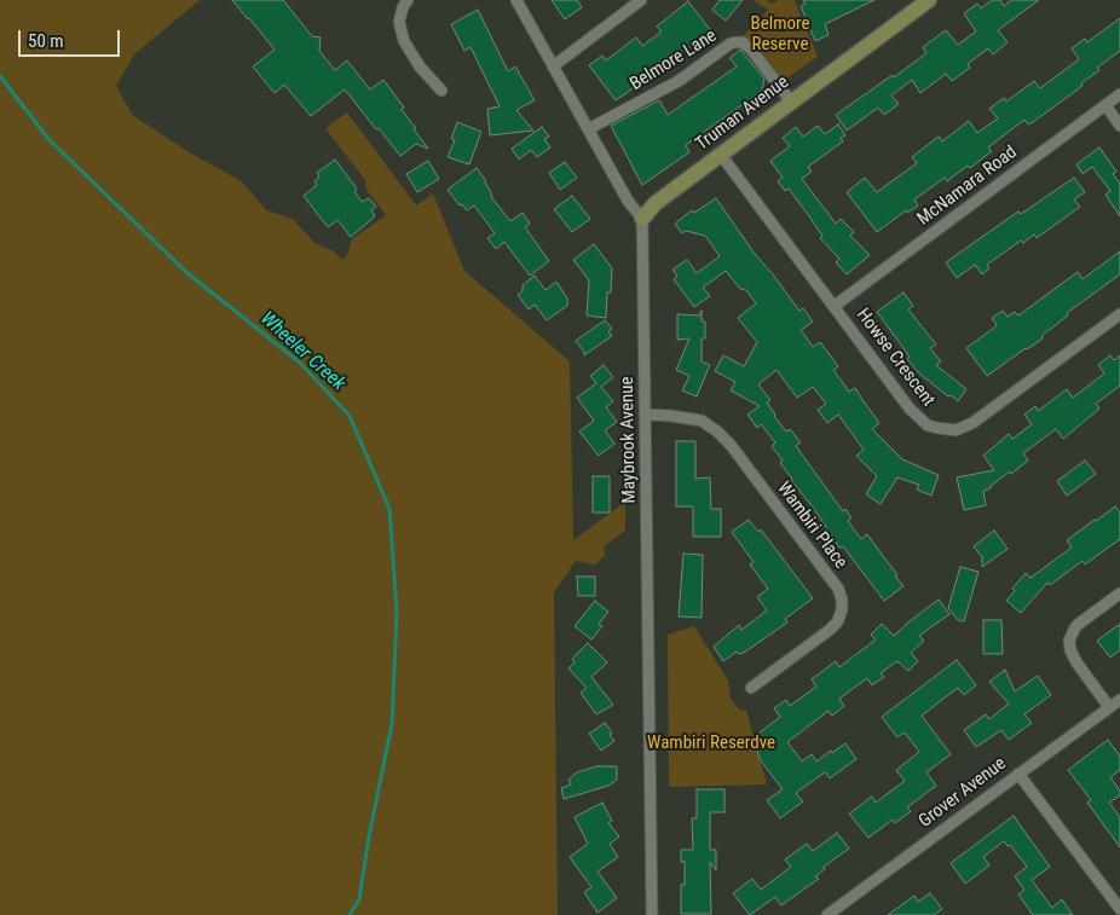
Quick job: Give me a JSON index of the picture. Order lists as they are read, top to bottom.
{
  "streets": {
    "street": [
      "Belmore Lane",
      "Truman Avenue",
      "McNamara Road",
      "Howse Crescent",
      "Maybrook Avenue",
      "Wambiri Place",
      "Grover Avenue"
    ]
  },
  "crossings": [
    ["Belmore Lane", "Truman Avenue"],
    ["Truman Avenue", "Howse Crescent"],
    ["Truman Avenue", "Maybrook Avenue"],
    ["McNamara Road", "Howse Crescent"],
    ["Maybrook Avenue", "Wambiri Place"]
  ],
  "water": ["Wheeler Creek"],
  "parks": ["Belmore Reserve", "Wambiri Reserdve"],
  "scale_bar": "50 m"
}
